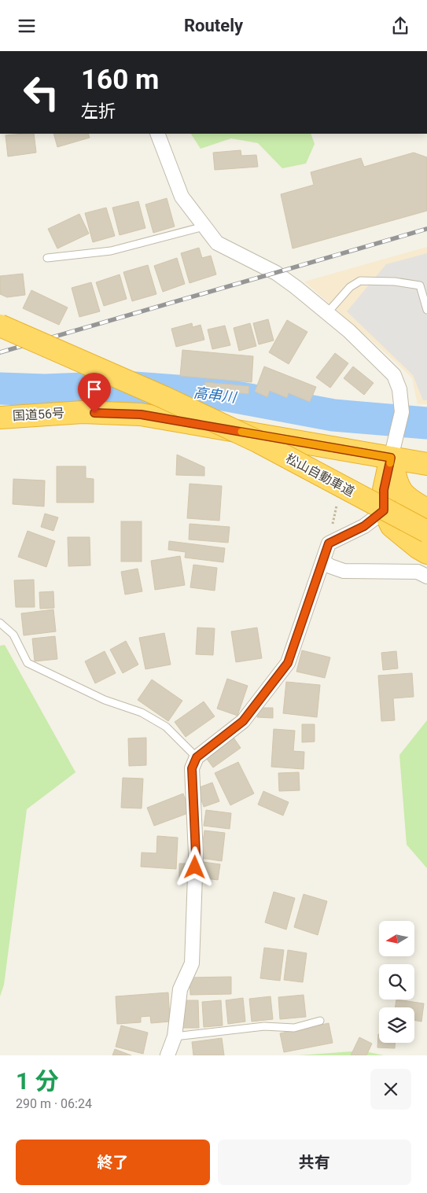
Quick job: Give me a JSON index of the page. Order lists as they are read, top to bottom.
{
  "streets": {
    "highway": ["国道56号", "松山自動車道"]
  },
  "water": ["高串川"],
  "north": "left",
  "page": {
    "header": "Routely",
    "turn": ["160 m", "左折"],
    "heading": ["1 分", "290 m · 06:24"],
    "buttons": ["終了", "共有"]
  }
}
